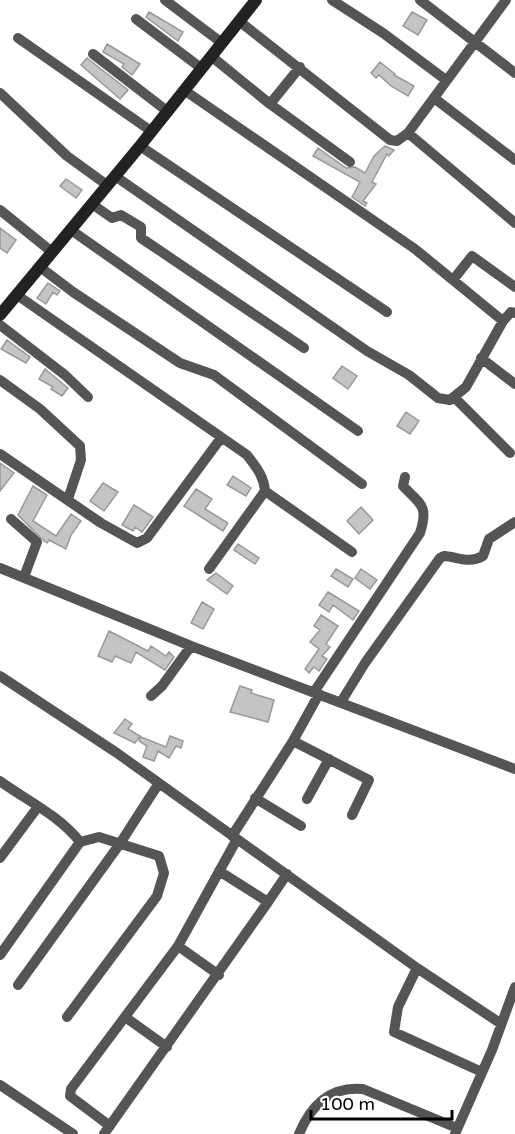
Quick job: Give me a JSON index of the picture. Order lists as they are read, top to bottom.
{
  "scale_bar": "100 m"
}
